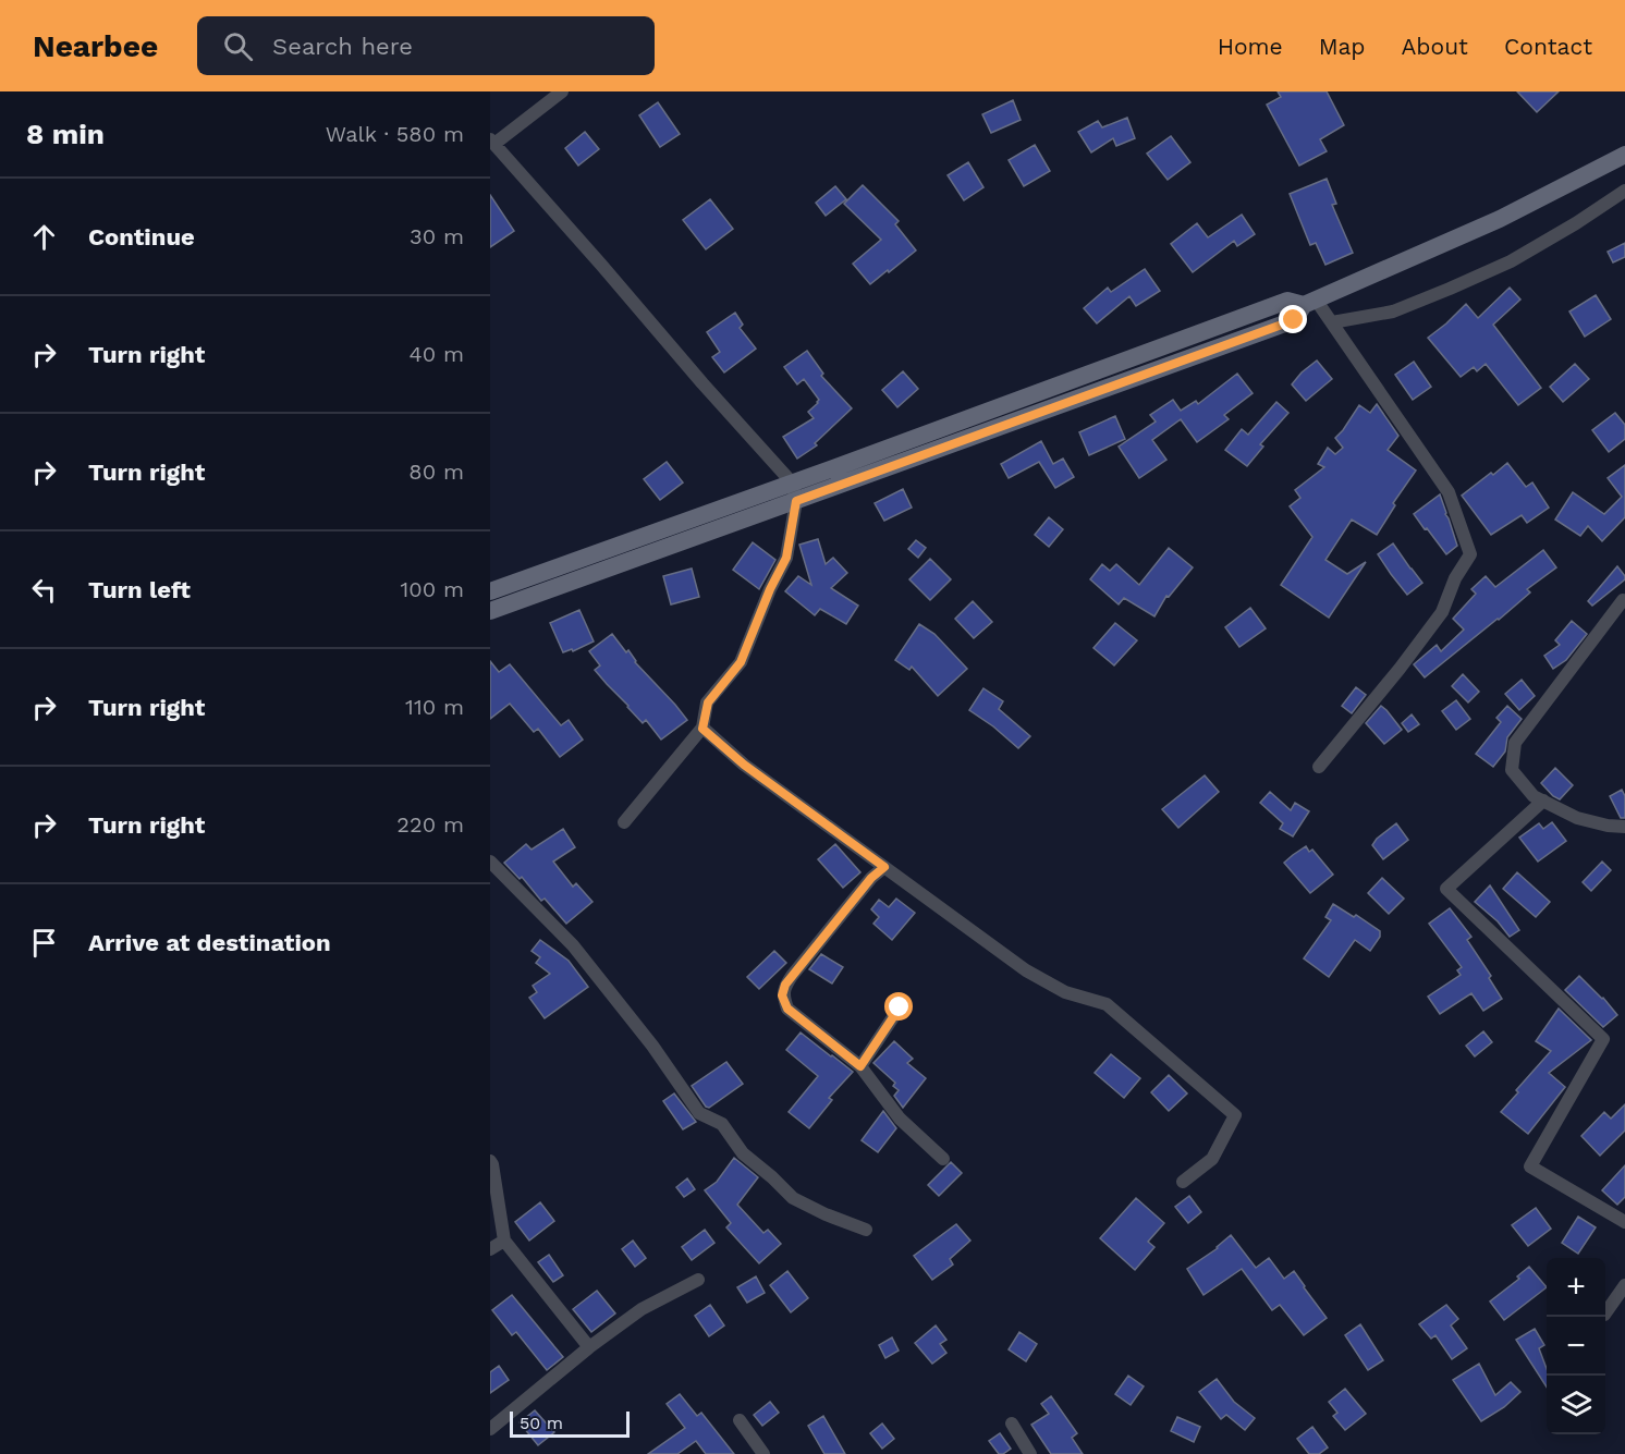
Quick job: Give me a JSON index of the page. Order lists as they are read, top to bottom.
{
  "scale_bar": "50 m",
  "page": {
    "header": "Nearbee",
    "search": "Search here",
    "nav": [
      "Home",
      "Map",
      "About",
      "Contact"
    ],
    "heading": ["8 min", "Walk · 580 m"],
    "list": [
      ["Continue", "30 m"],
      ["Turn right", "40 m"],
      ["Turn right", "80 m"],
      ["Turn left", "100 m"],
      ["Turn right", "110 m"],
      ["Turn right", "220 m"],
      "Arrive at destination"
    ],
    "map_buttons": ["+", "−"],
    "scale": "50 m"
  }
}
